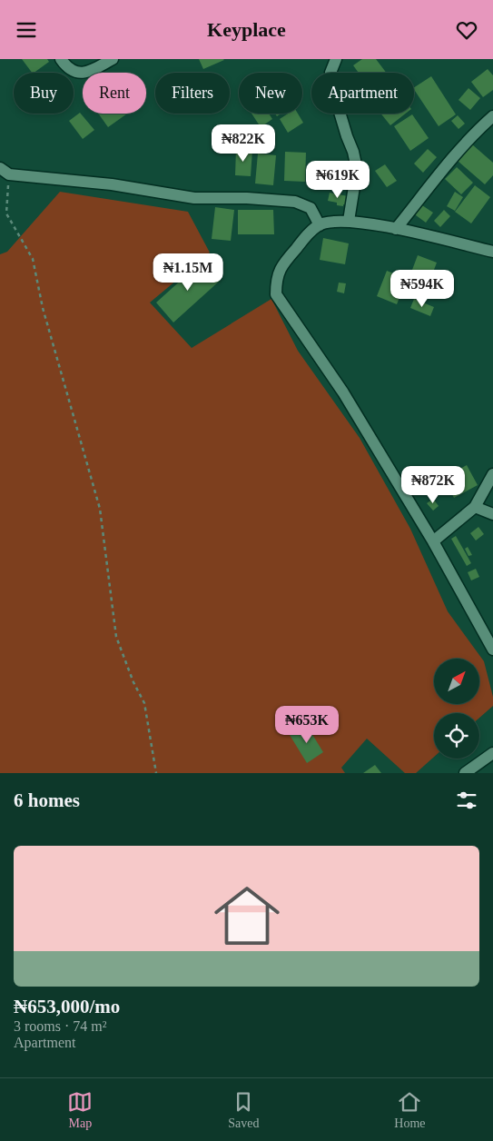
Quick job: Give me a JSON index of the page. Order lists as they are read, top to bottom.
{
  "north": "top right",
  "page": {
    "header": "Keyplace",
    "chip": [
      "Buy",
      "Rent",
      "Filters",
      "New",
      "Apartment"
    ],
    "price": [
      "₦822K",
      "₦619K",
      "₦1.15M",
      "₦594K",
      "₦872K",
      "₦653K"
    ],
    "heading": "6 homes",
    "list": [
      {
        "name": "₦653,000/mo",
        "note": "3 rooms · 74 m² · Apartment"
      }
    ],
    "tabs": ["Map", "Saved", "Home"]
  }
}
